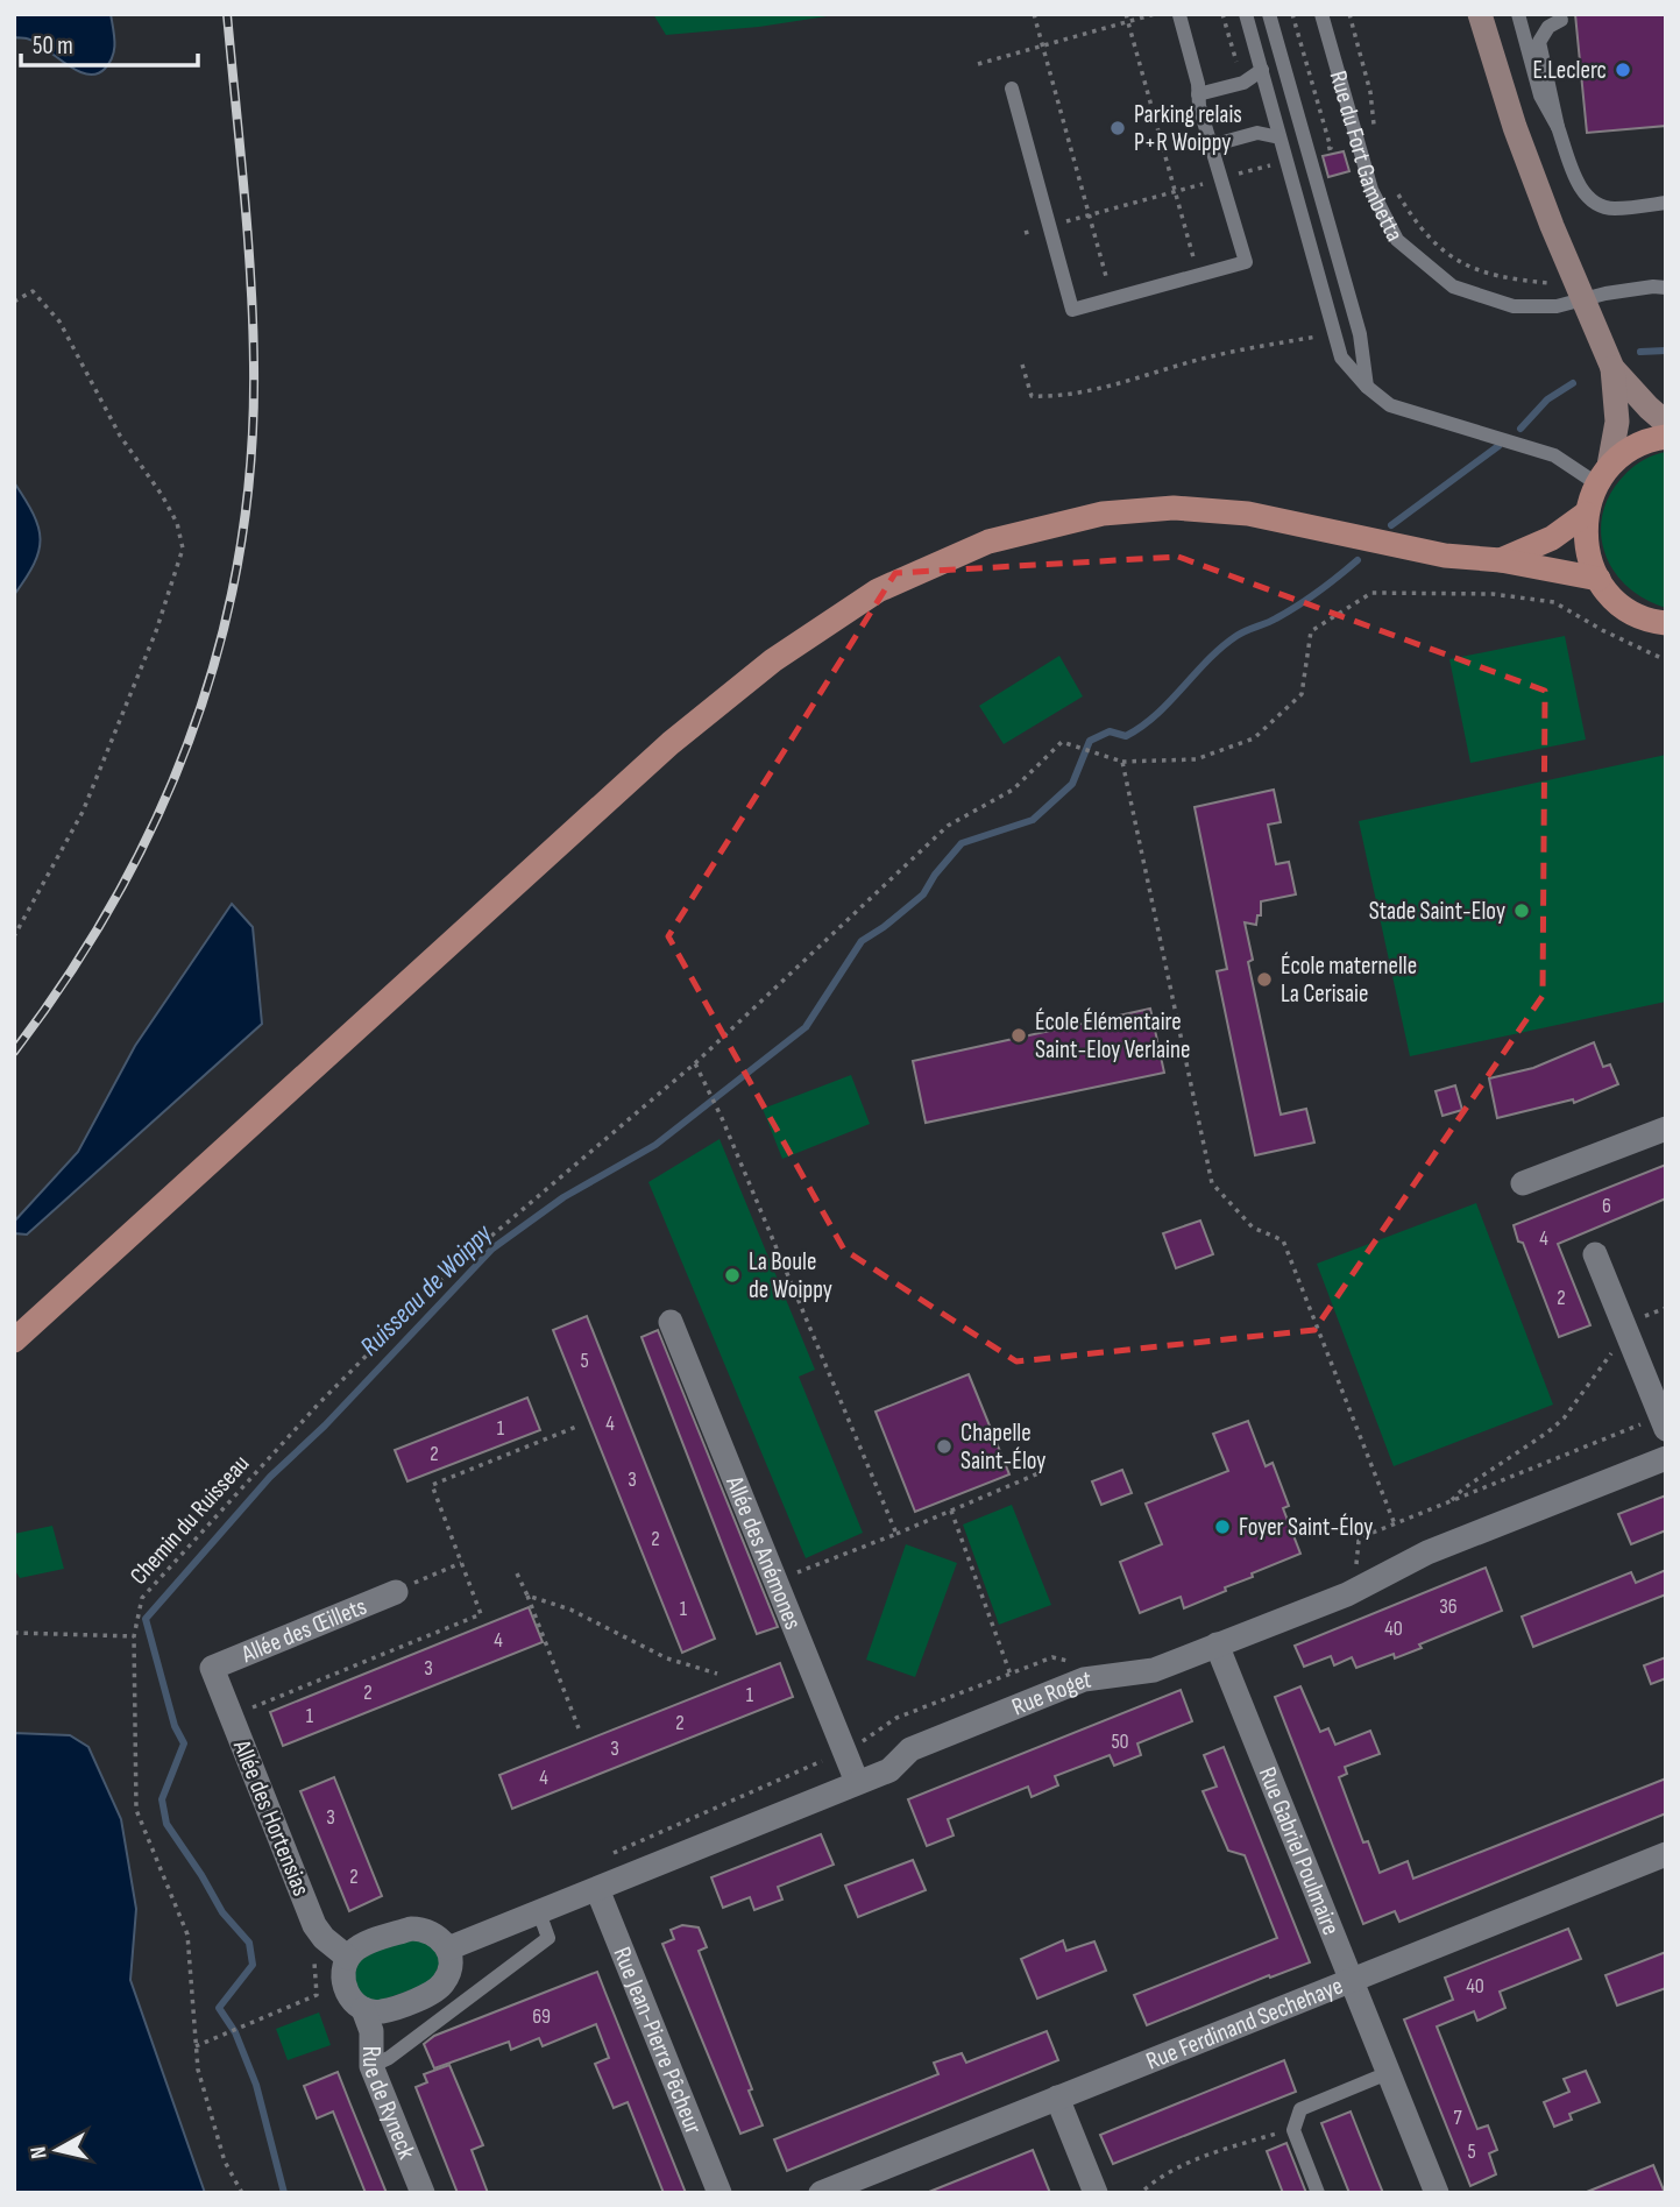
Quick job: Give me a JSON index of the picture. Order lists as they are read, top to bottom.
{
  "streets": {
    "street": [
      "Allée des Anémones",
      "Allée des Œillets",
      "Rue Roget",
      "Allée des Hortensias",
      "Rue Gabriel Poulmaire",
      "Rue Ferdinand Sechehaye",
      "Rue Jean-Pierre Pêcheur",
      "Rue de Ryneck"
    ],
    "lane": ["Rue du Fort Gambetta"],
    "path": ["Chemin du Ruisseau"]
  },
  "crossings": [
    ["Allée des Anémones", "Rue Roget"],
    ["Allée des Œillets", "Allée des Hortensias"],
    ["Rue Roget", "Allée des Hortensias"],
    ["Rue Roget", "Rue Gabriel Poulmaire"],
    ["Rue Roget", "Rue Jean-Pierre Pêcheur"],
    ["Rue Roget", "Rue de Ryneck"],
    ["Allée des Hortensias", "Rue de Ryneck"],
    ["Rue Gabriel Poulmaire", "Rue Ferdinand Sechehaye"]
  ],
  "water": ["Ruisseau de Woippy"],
  "places": [
    "E.Leclerc",
    "Parking relais P+R Woippy",
    "Stade Saint-Eloy",
    "École maternelle La Cerisaie",
    "École Élémentaire Saint-Eloy Verlaine",
    "La Boule de Woippy",
    "Chapelle Saint-Éloy",
    "Foyer Saint-Éloy"
  ],
  "house_numbers": [
    "6",
    "4",
    "2",
    "5",
    "4",
    "1",
    "2",
    "3",
    "2",
    "36",
    "1",
    "40",
    "4",
    "3",
    "2",
    "1",
    "1",
    "2",
    "50",
    "3",
    "4",
    "3",
    "2",
    "40",
    "69",
    "7",
    "5"
  ],
  "scale_bar": "50 m",
  "north": "left"
}
